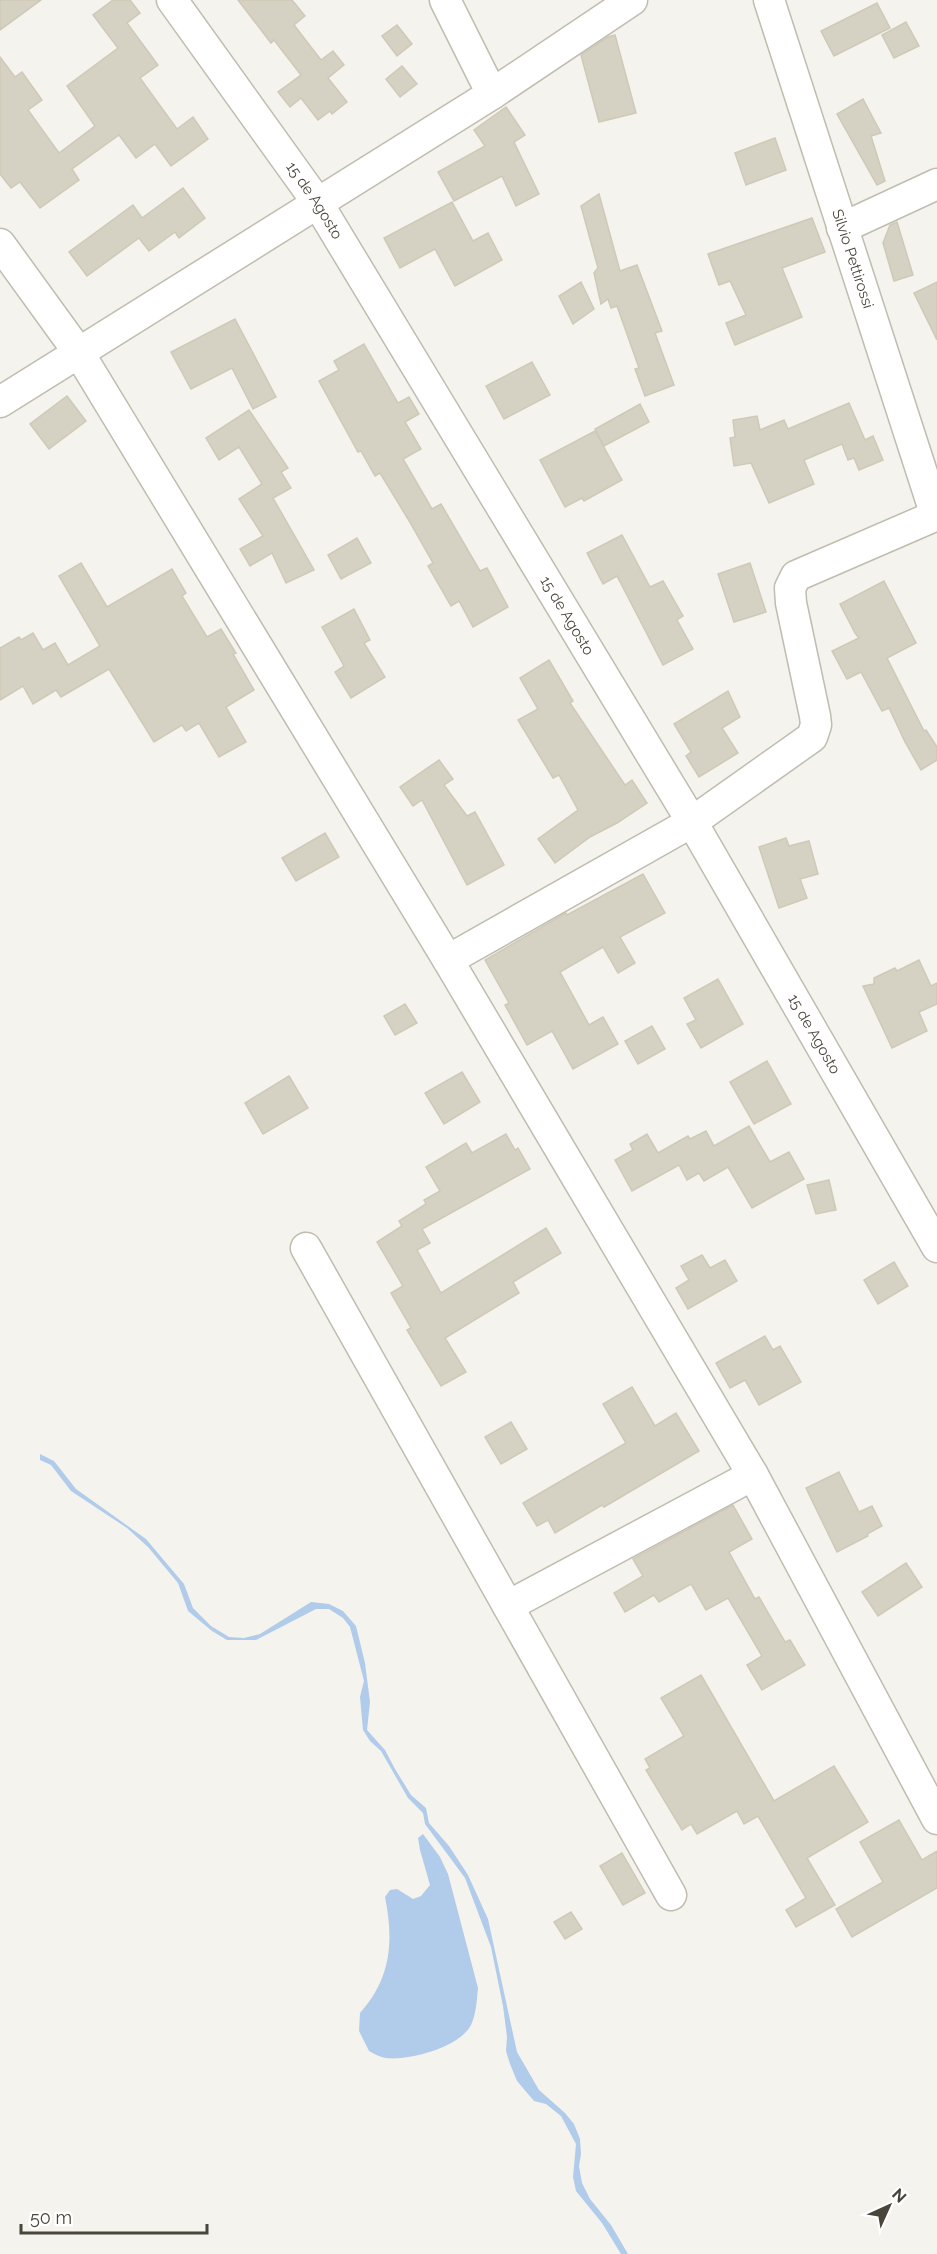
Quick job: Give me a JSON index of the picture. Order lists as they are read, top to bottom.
{
  "streets": {
    "street": ["15 de Agosto", "Silvio Pettirossi"]
  },
  "scale_bar": "50 m",
  "north": "top right"
}
